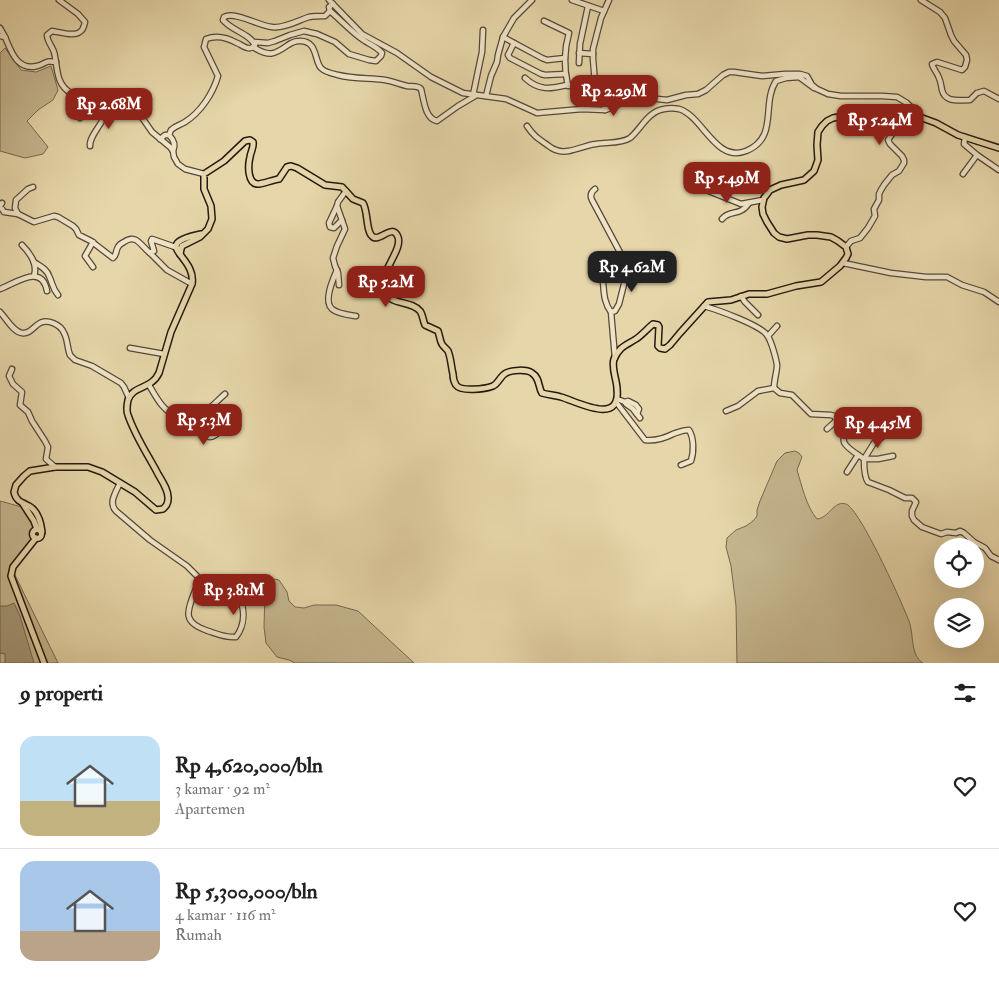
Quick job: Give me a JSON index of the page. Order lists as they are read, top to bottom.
{
  "page": {
    "price": [
      "Rp 2.29M",
      "Rp 2.68M",
      "Rp 5.24M",
      "Rp 5.49M",
      "Rp 4.62M",
      "Rp 5.2M",
      "Rp 5.3M",
      "Rp 4.45M",
      "Rp 3.81M"
    ],
    "heading": "9 properti",
    "list": [
      {
        "name": "Rp 4,620,000/bln",
        "note": "3 kamar · 92 m² · Apartemen"
      },
      {
        "name": "Rp 5,300,000/bln",
        "note": "4 kamar · 116 m² · Rumah"
      }
    ]
  }
}
